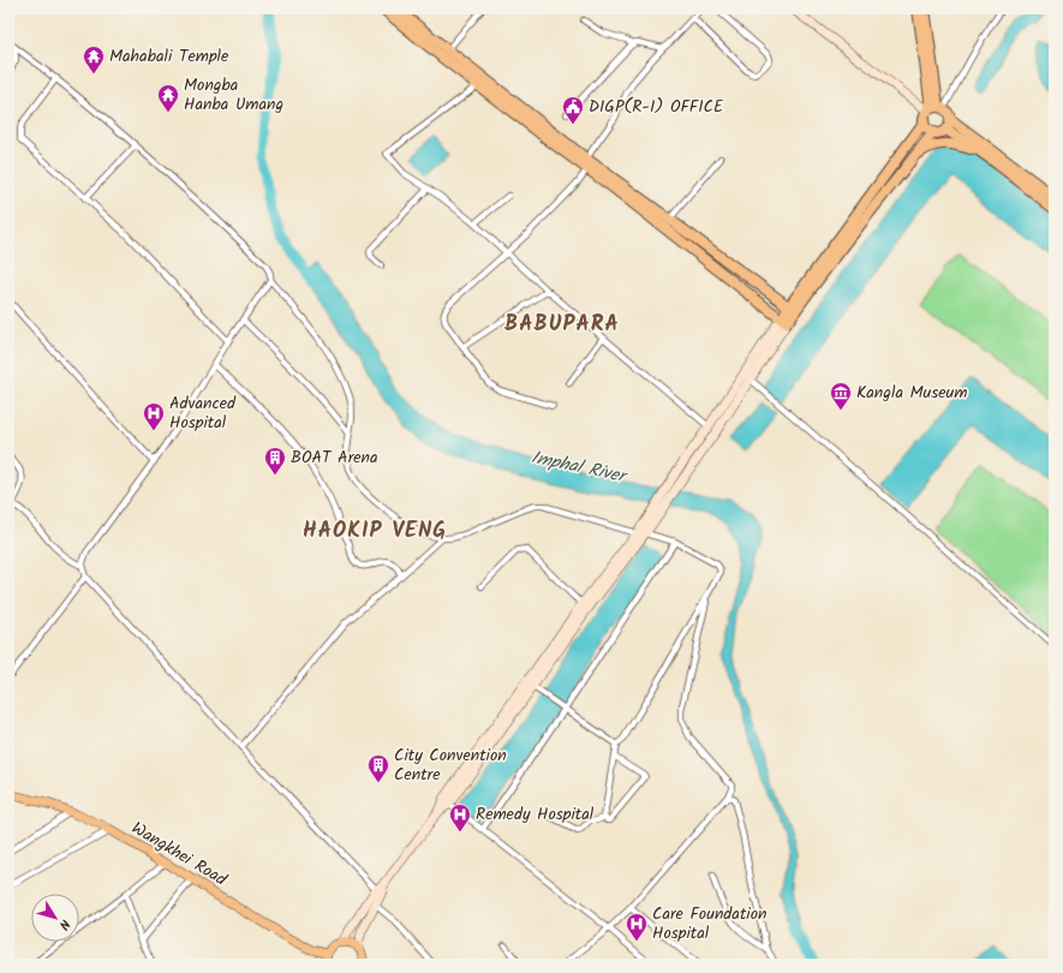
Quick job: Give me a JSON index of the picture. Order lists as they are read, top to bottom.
{
  "streets": {
    "main road": ["Wangkhei Road"]
  },
  "districts": ["BABUPARA", "HAOKIP VENG"],
  "water": ["Imphal River"],
  "places": {
    "temple": ["Mahabali Temple", "Mongba Hanba Umang"],
    "public building": ["DIGP(R-I) OFFICE"],
    "museum": ["Kangla Museum"],
    "hospital": ["Advanced Hospital", "Remedy Hospital", "Care Foundation Hospital"],
    "building": ["BOAT Arena", "City Convention Centre"]
  },
  "north": "bottom right"
}
